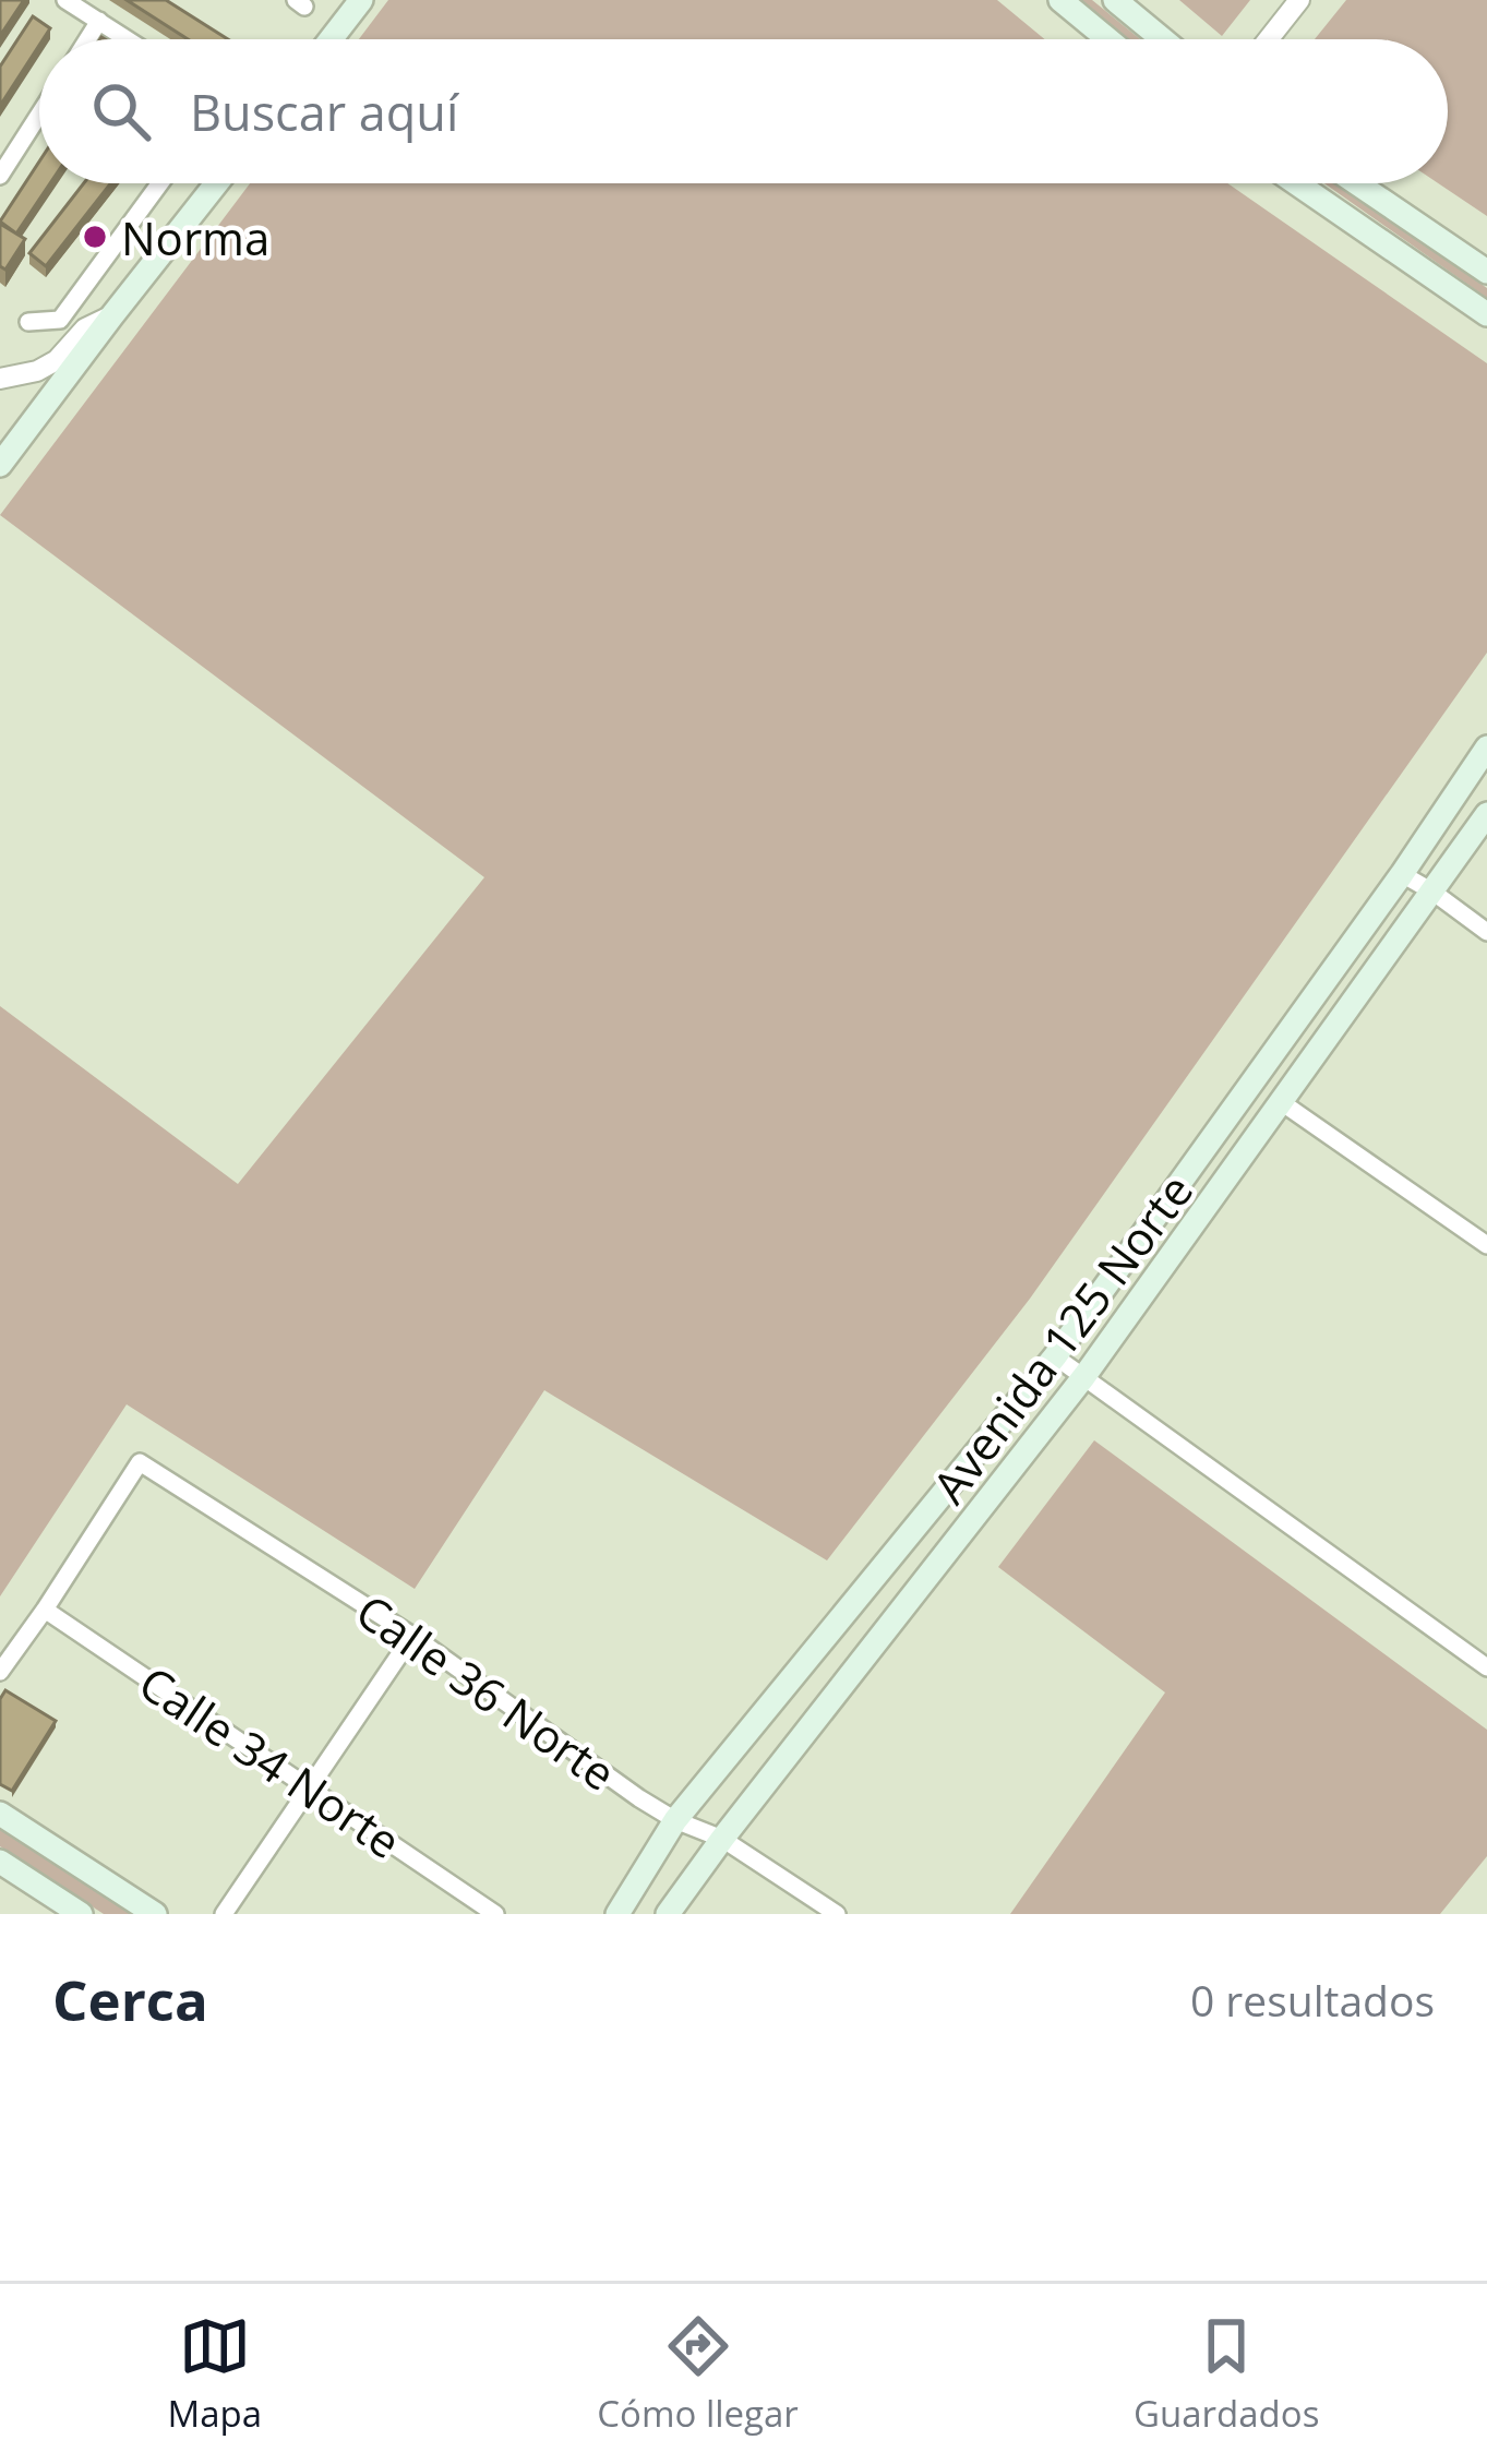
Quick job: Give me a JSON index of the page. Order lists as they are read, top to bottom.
{
  "streets": {
    "main road": ["Avenida 125 Norte"],
    "street": ["Calle 36 Norte", "Calle 34 Norte"]
  },
  "crossings": [
    ["Avenida 125 Norte", "Calle 36 Norte"],
    ["Calle 36 Norte", "Calle 34 Norte"]
  ],
  "places": ["Norma"],
  "page": {
    "search": "Buscar aquí",
    "heading": ["Cerca", "0 resultados"],
    "nav": ["Mapa", "Cómo llegar", "Guardados"]
  }
}
